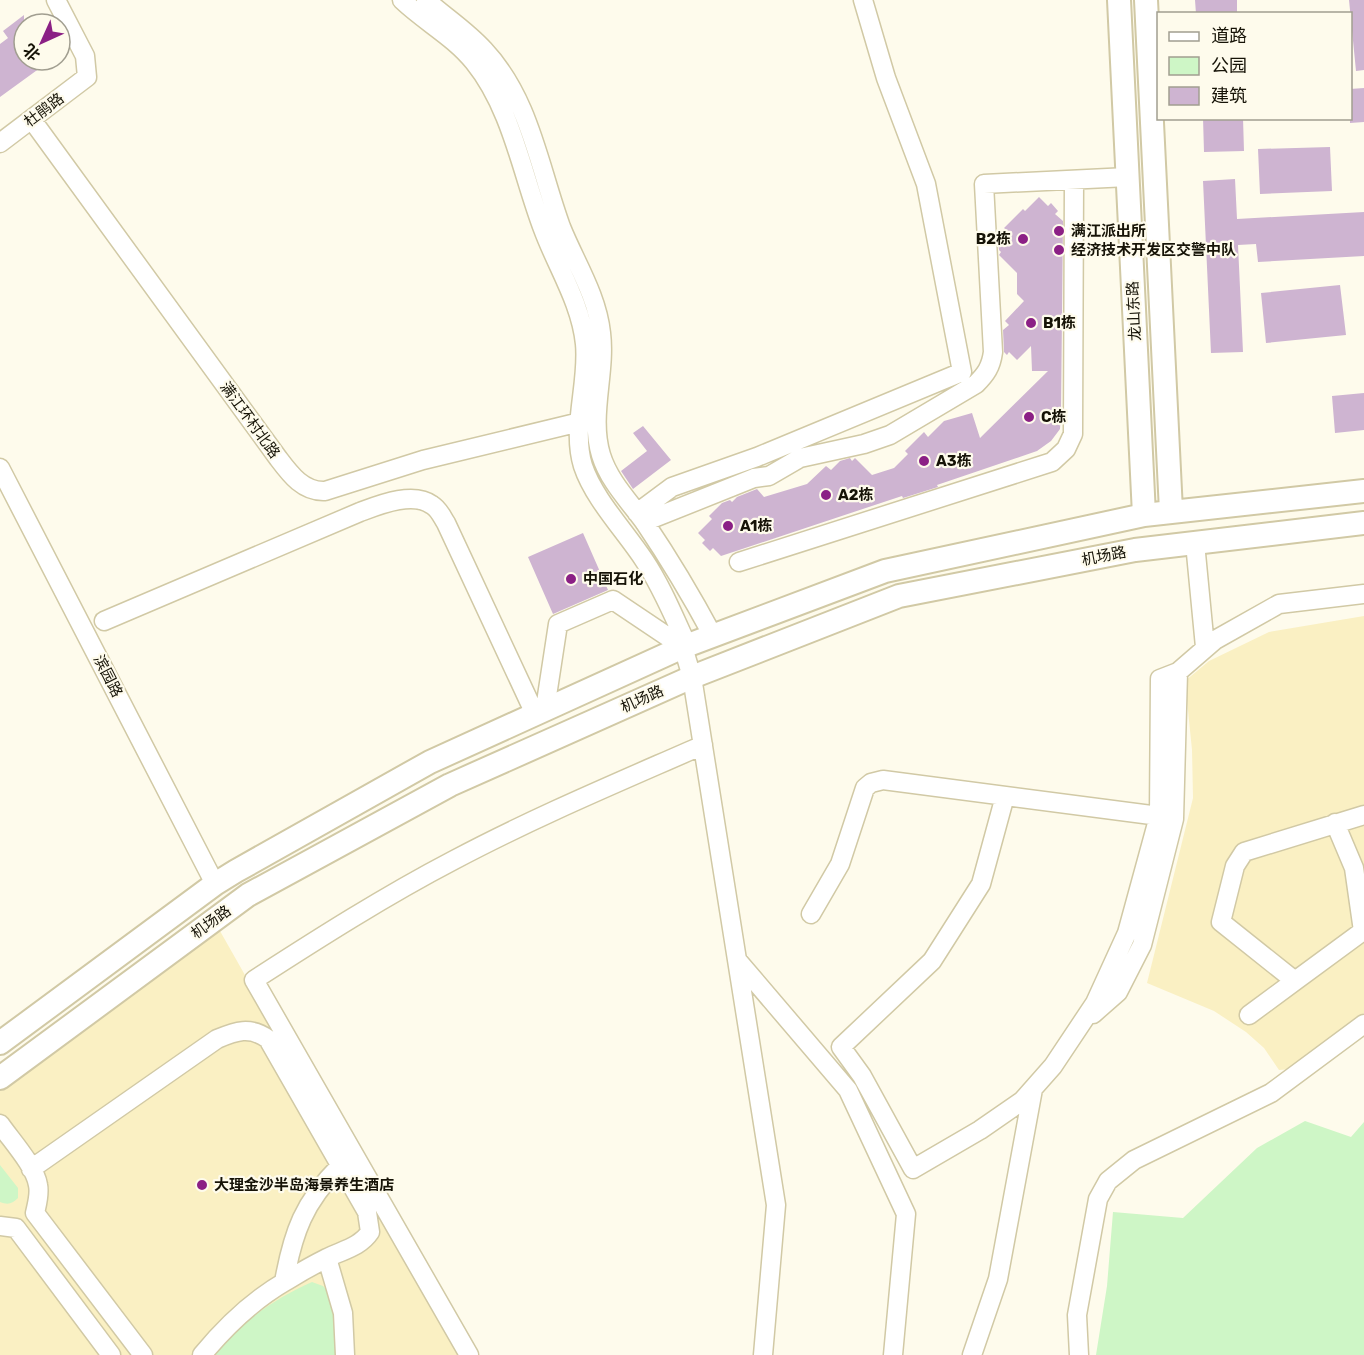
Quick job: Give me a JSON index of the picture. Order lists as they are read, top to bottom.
{
  "streets": {
    "main road": ["龙山东路", "机场路"],
    "street": ["杜鹃路", "满江环村北路", "滨园路"]
  },
  "crossings": [
    ["杜鹃路", "满江环村北路"],
    ["龙山东路", "机场路"],
    ["机场路", "滨园路"]
  ],
  "places": [
    "满江派出所",
    "B2栋",
    "经济技术开发区交警中队",
    "B1栋",
    "C栋",
    "A3栋",
    "A2栋",
    "A1栋",
    "中国石化",
    "大理金沙半岛海景养生酒店"
  ],
  "legend": ["道路", "公园", "建筑"],
  "north": "bottom left"
}
